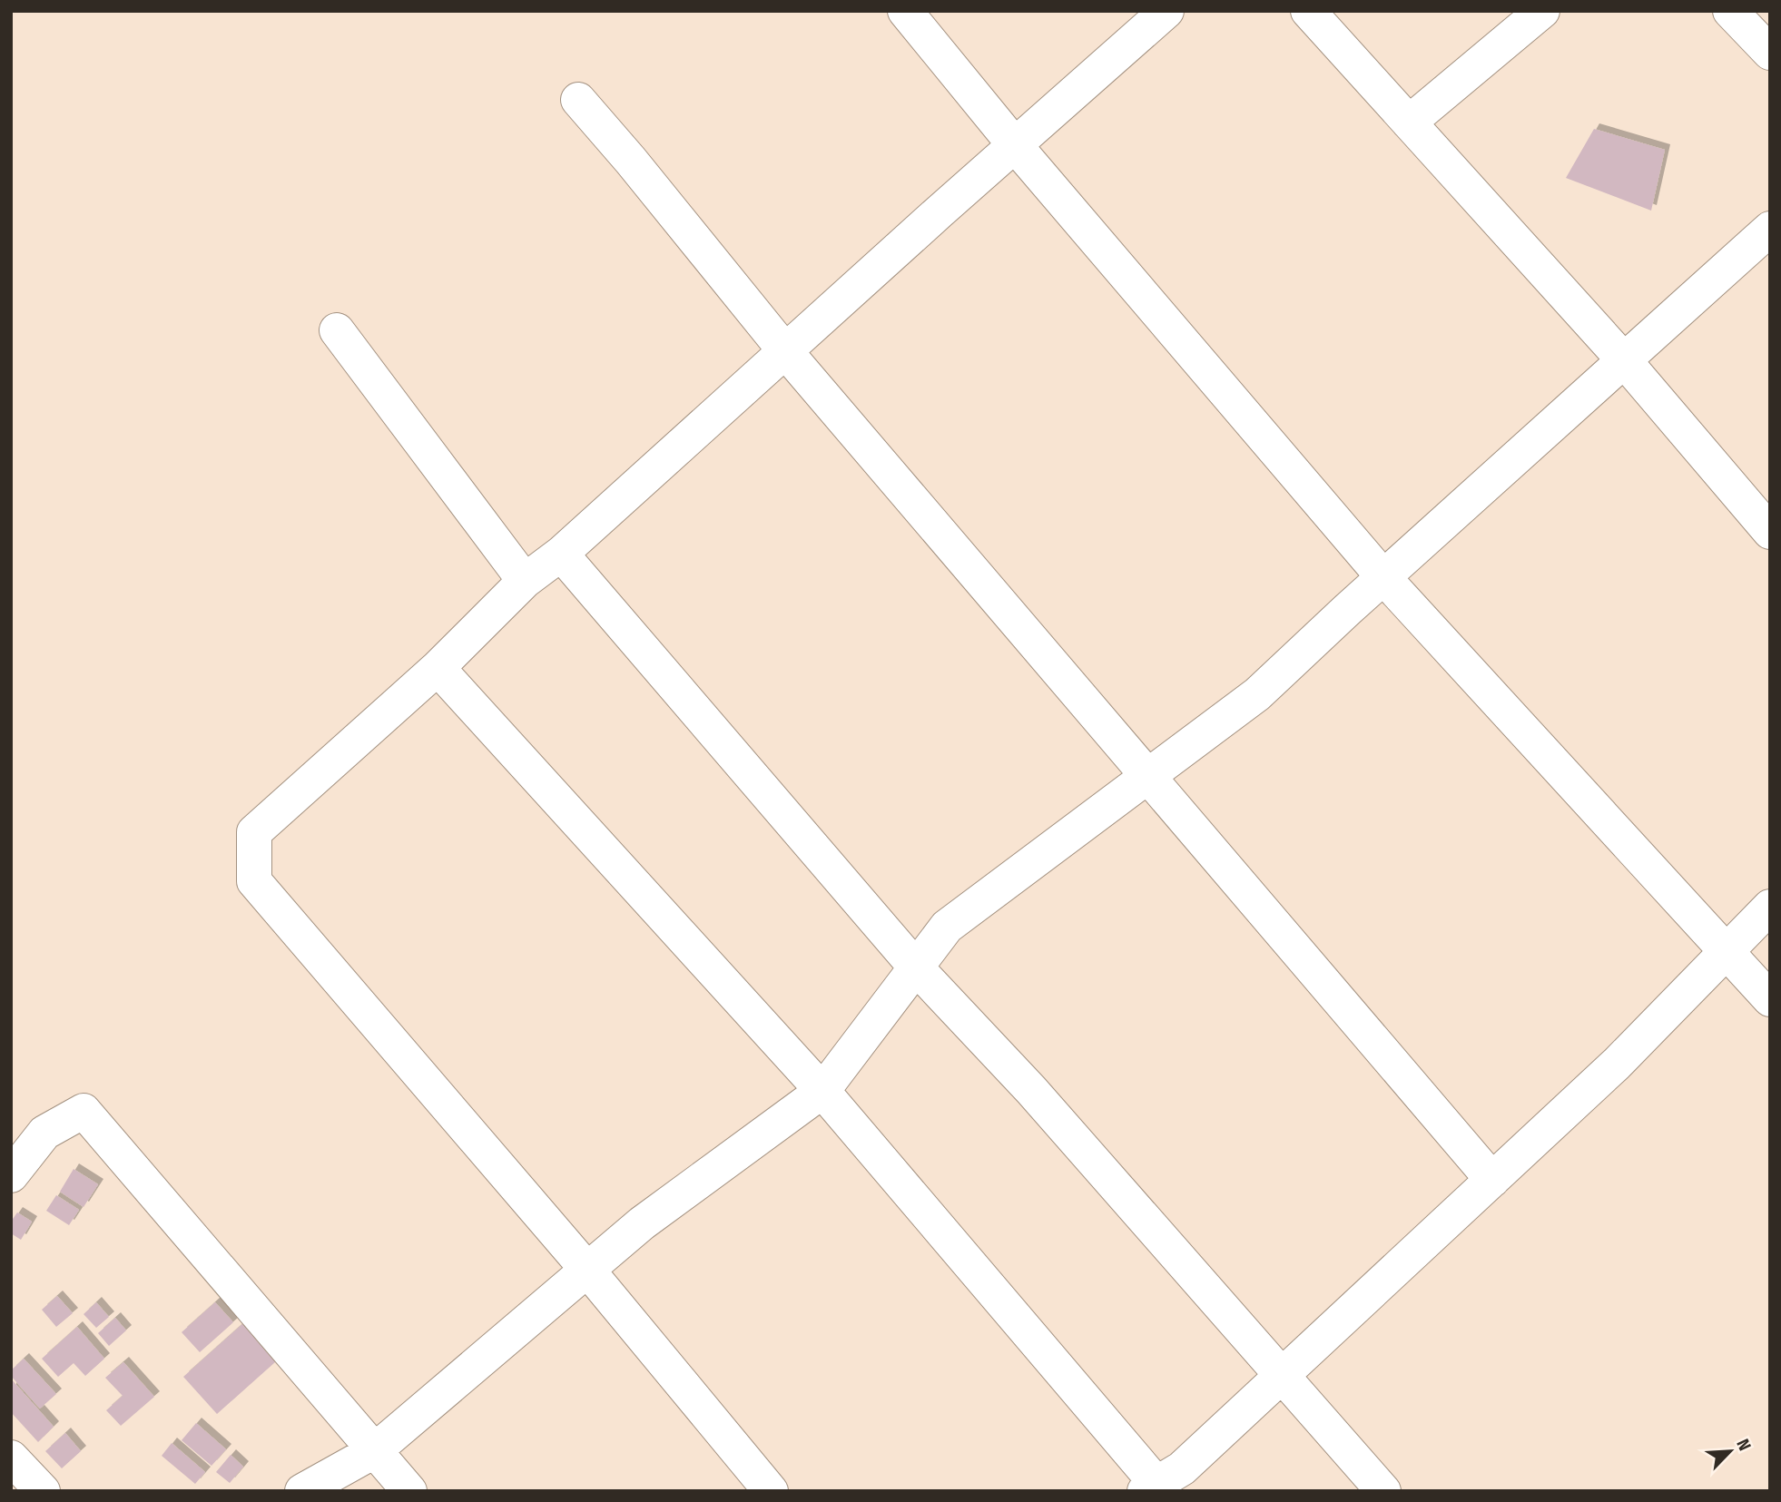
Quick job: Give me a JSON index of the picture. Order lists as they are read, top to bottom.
{
  "north": "top right"
}
